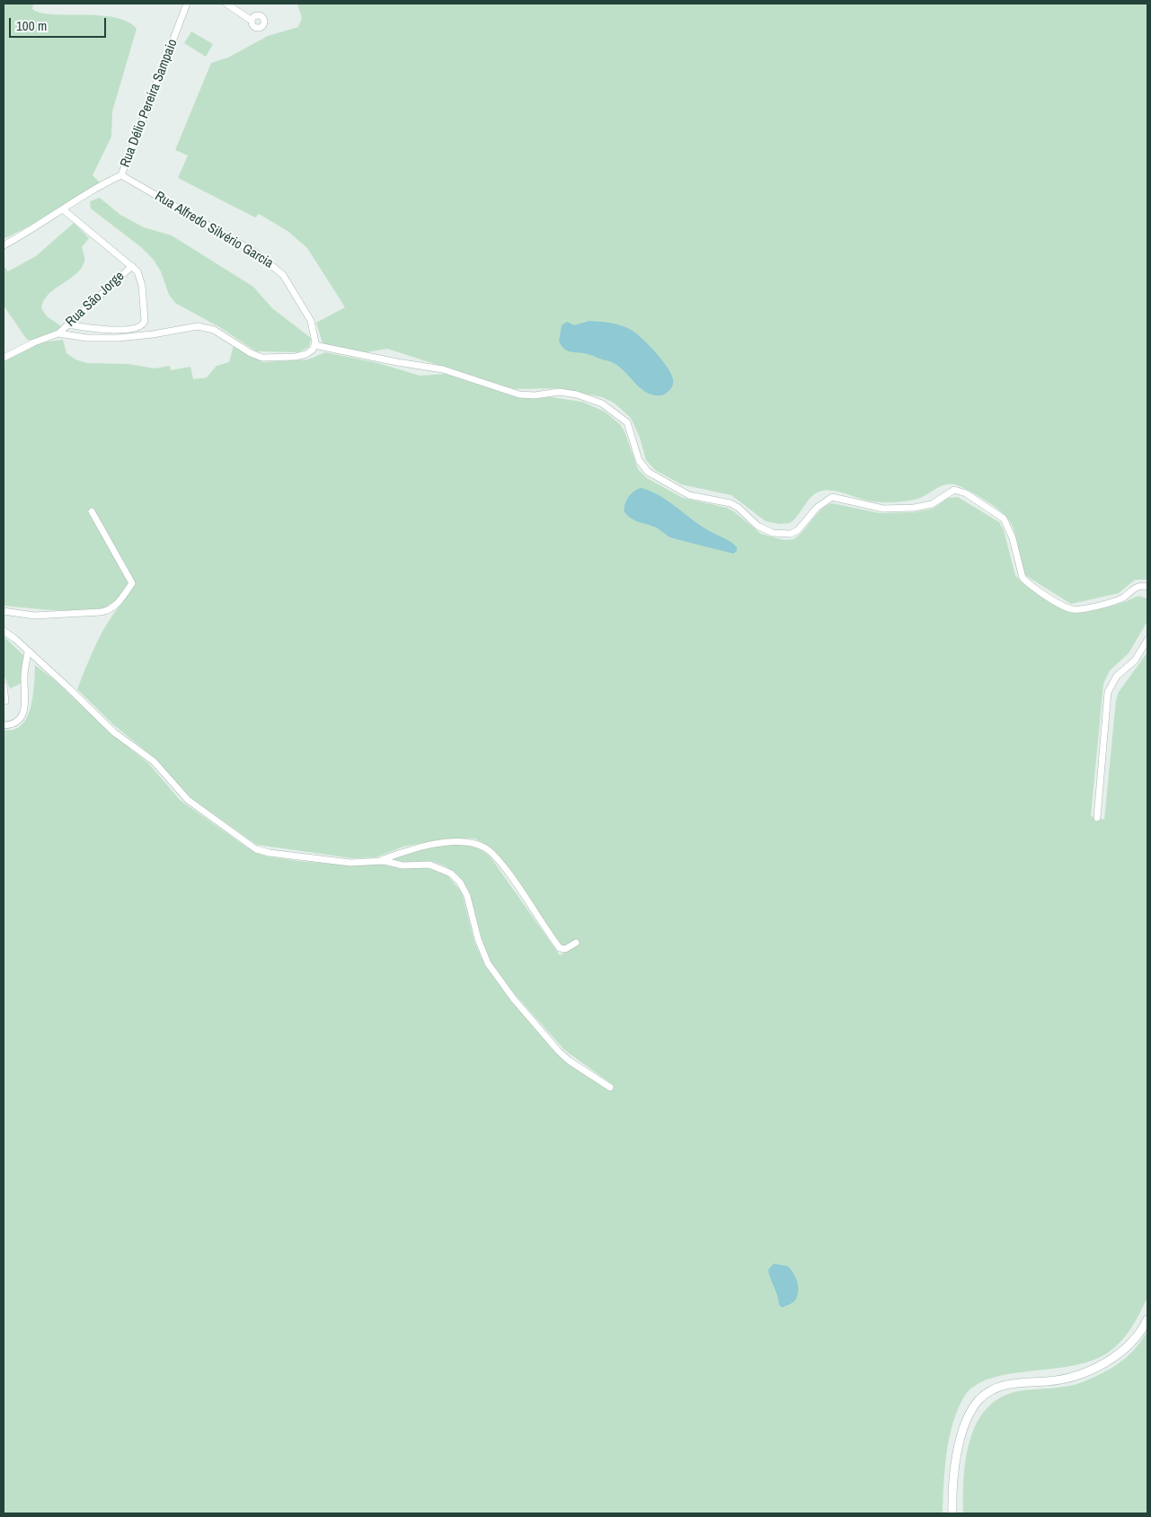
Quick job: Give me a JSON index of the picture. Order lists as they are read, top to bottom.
{
  "streets": {
    "street": ["Rua Délio Pereira Sampaio", "Rua Alfredo Silvério Garcia", "Rua São Jorge"]
  },
  "crossings": [
    ["Rua Délio Pereira Sampaio", "Rua Alfredo Silvério Garcia"]
  ],
  "scale_bar": "100 m"
}
